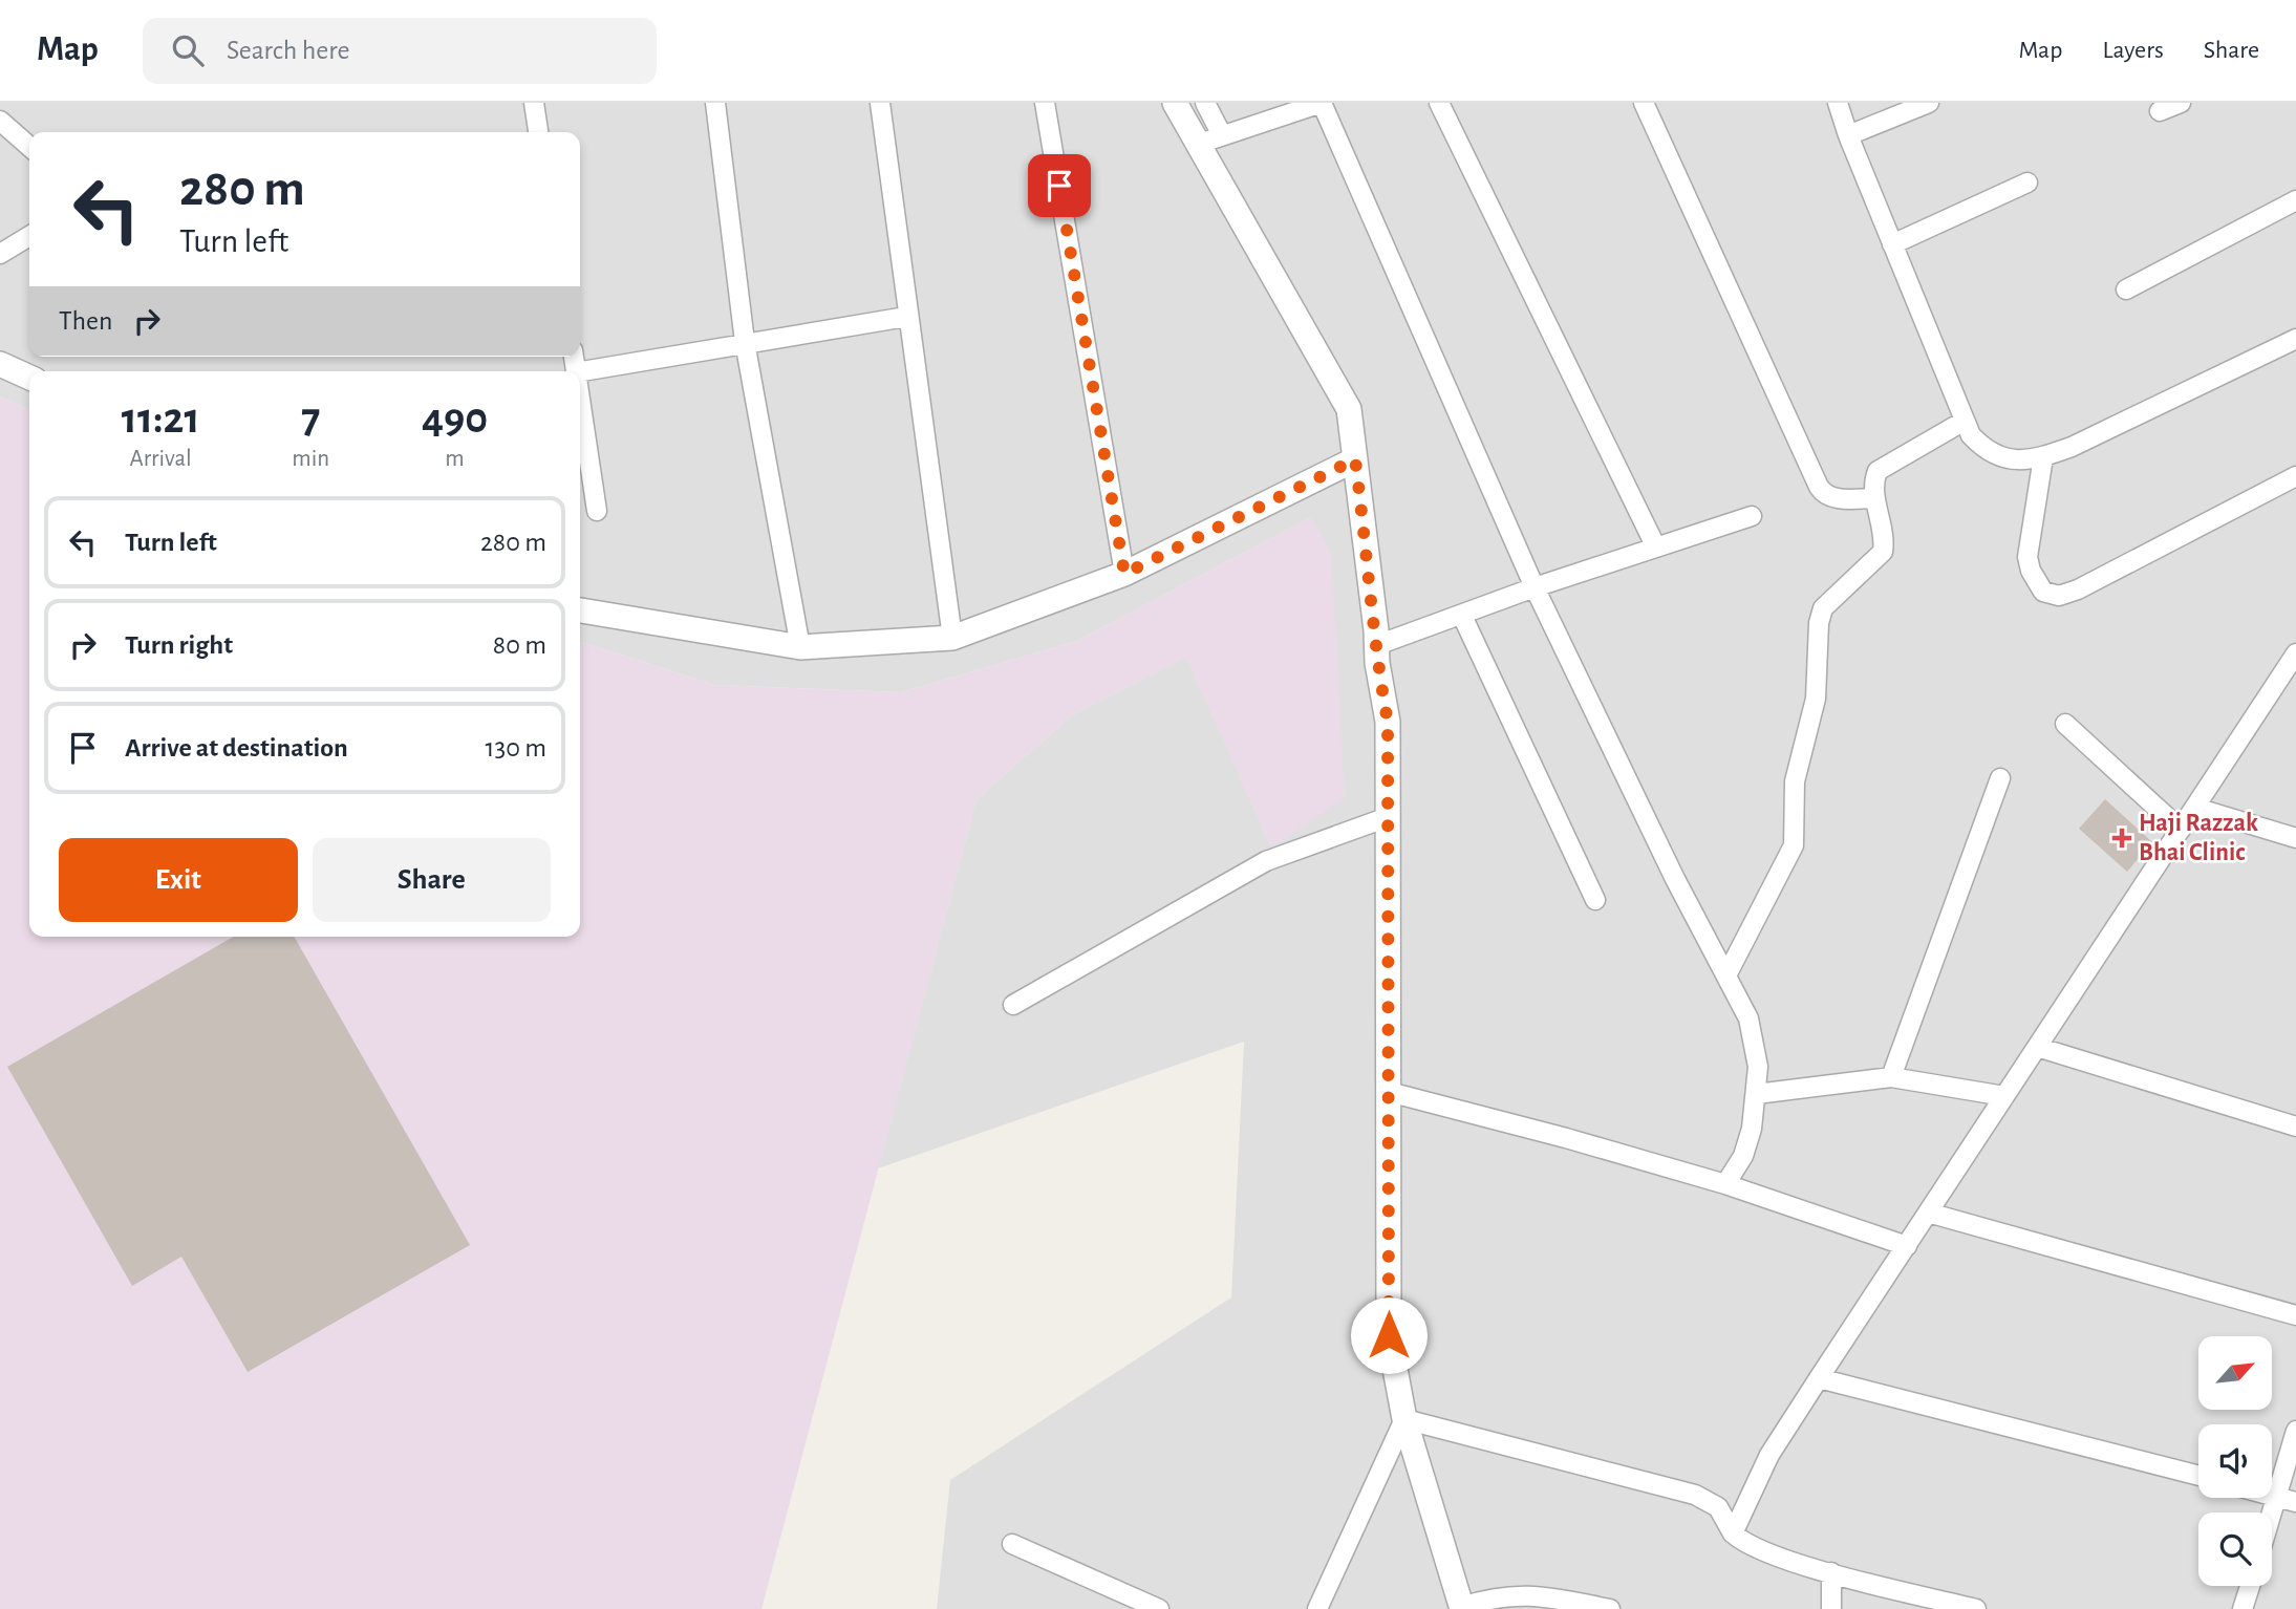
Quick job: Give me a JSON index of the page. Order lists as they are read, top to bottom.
{
  "places": {
    "health": ["Haji Razzak Bhai Clinic"]
  },
  "north": "top right",
  "page": {
    "header": "Map",
    "search": "Search here",
    "nav": ["Map", "Layers", "Share"],
    "turn": ["280 m", "Turn left"],
    "then": "Then",
    "eta": [
      "11:21",
      "Arrival",
      "7",
      "min",
      "490",
      "m"
    ],
    "list": [
      {
        "name": "Turn left",
        "value": "280 m"
      },
      {
        "name": "Turn right",
        "value": "80 m"
      },
      {
        "name": "Arrive at destination",
        "value": "130 m"
      }
    ],
    "buttons": ["Exit", "Share"]
  }
}
